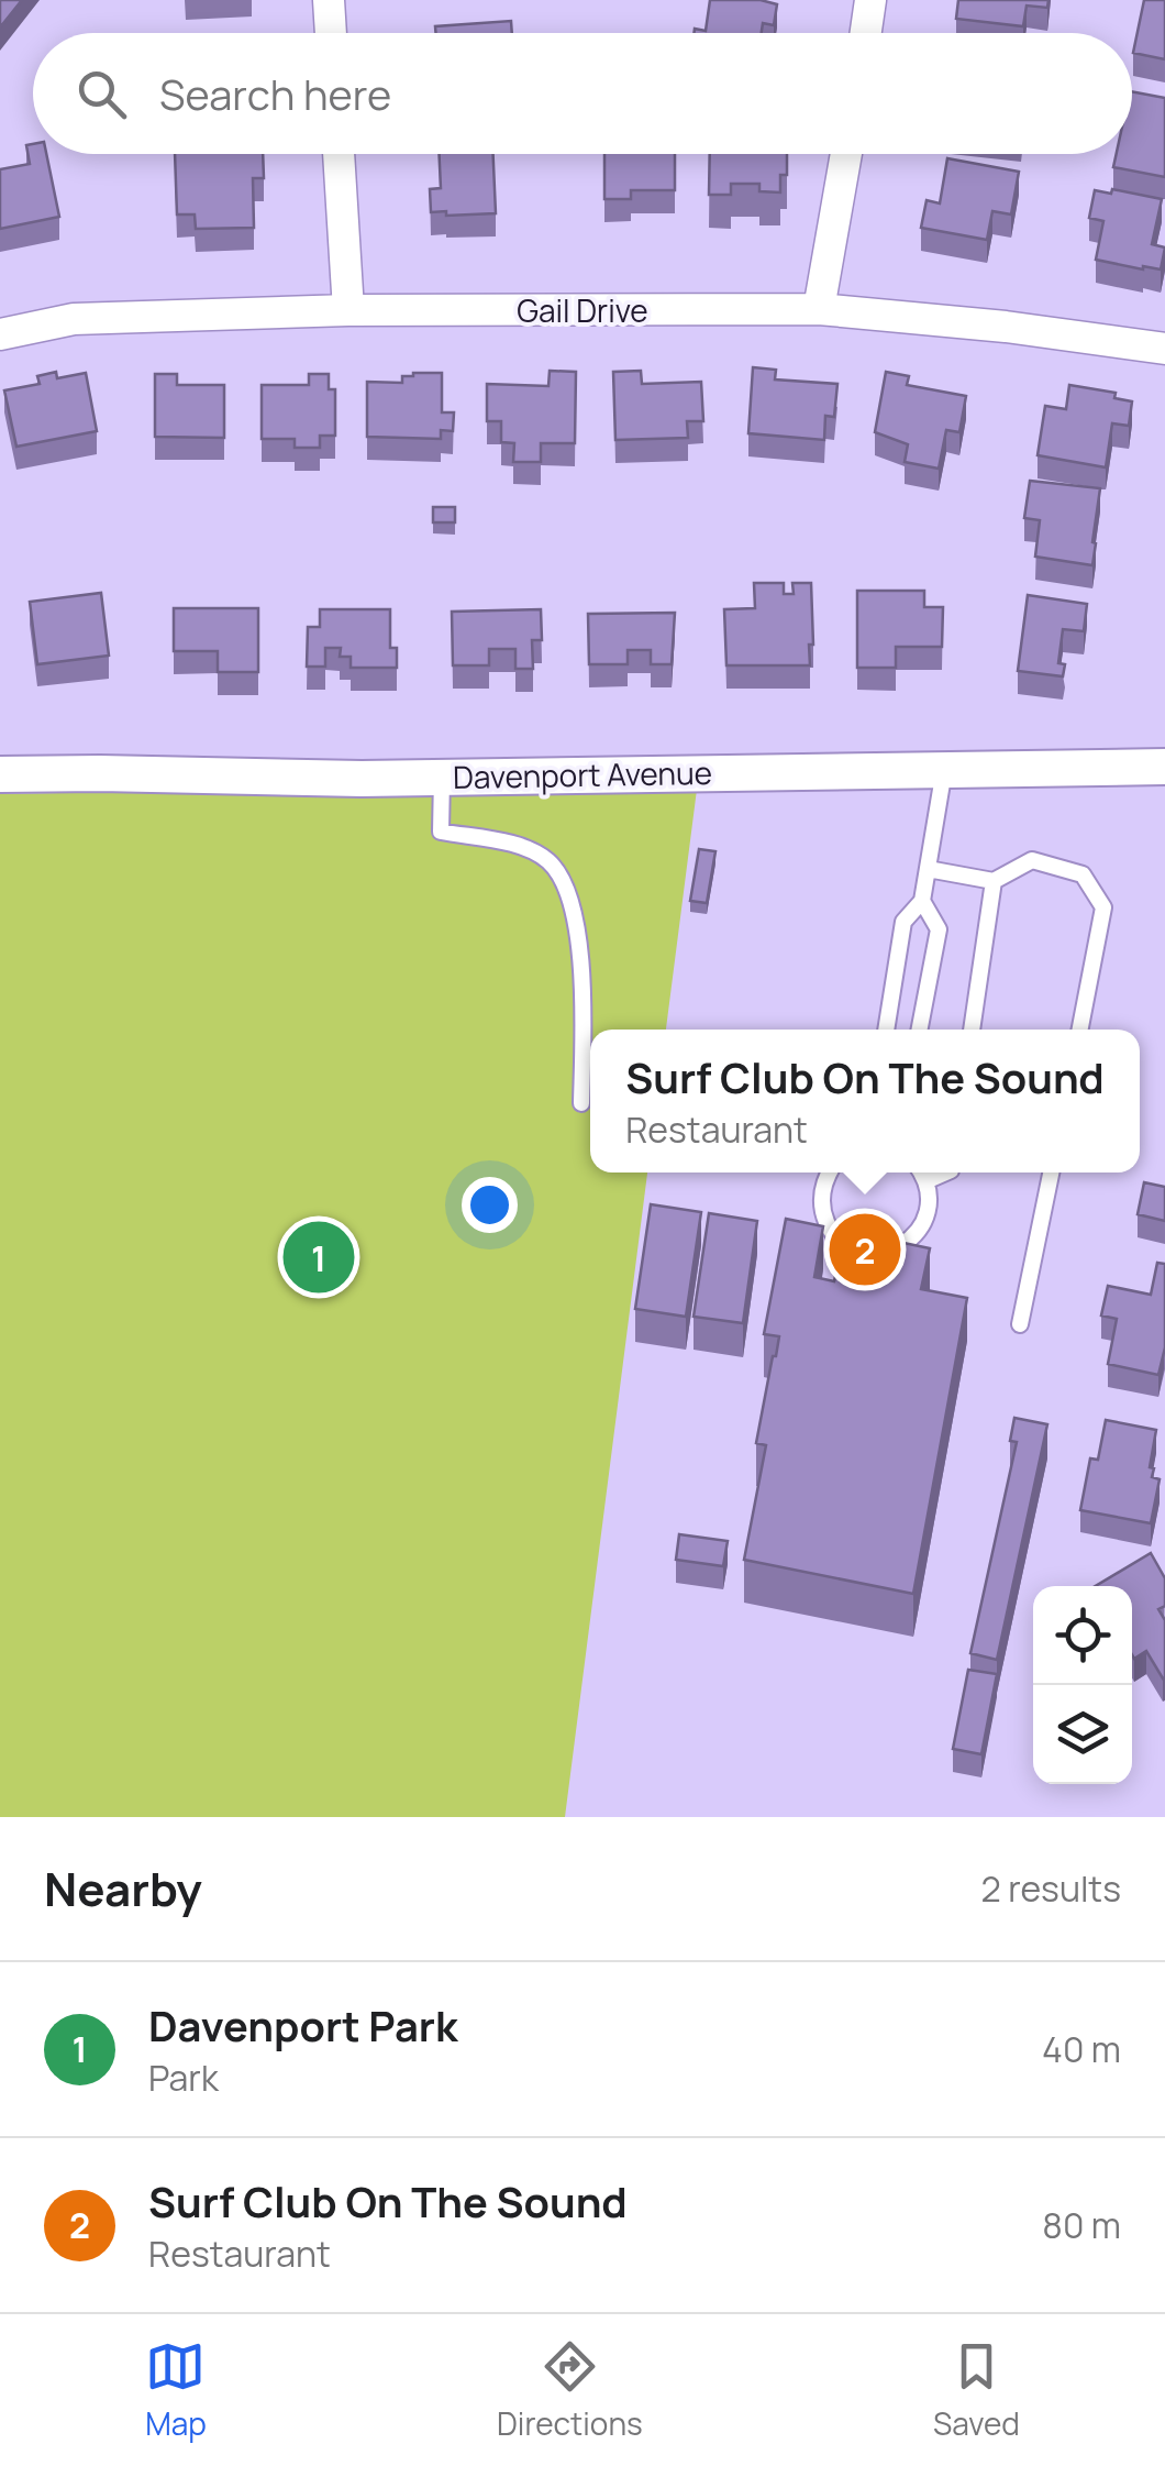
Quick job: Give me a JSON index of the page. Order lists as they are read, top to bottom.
{
  "streets": {
    "street": ["Gail Drive", "Davenport Avenue"]
  },
  "page": {
    "search": "Search here",
    "popup": ["Surf Club On The Sound", "Restaurant"],
    "pins": ["2", "1"],
    "heading": ["Nearby", "2 results"],
    "list": [
      {
        "mark": "1",
        "name": "Davenport Park",
        "note": "Park",
        "value": "40 m"
      },
      {
        "mark": "2",
        "name": "Surf Club On The Sound",
        "note": "Restaurant",
        "value": "80 m"
      }
    ],
    "nav": ["Map", "Directions", "Saved"]
  }
}
